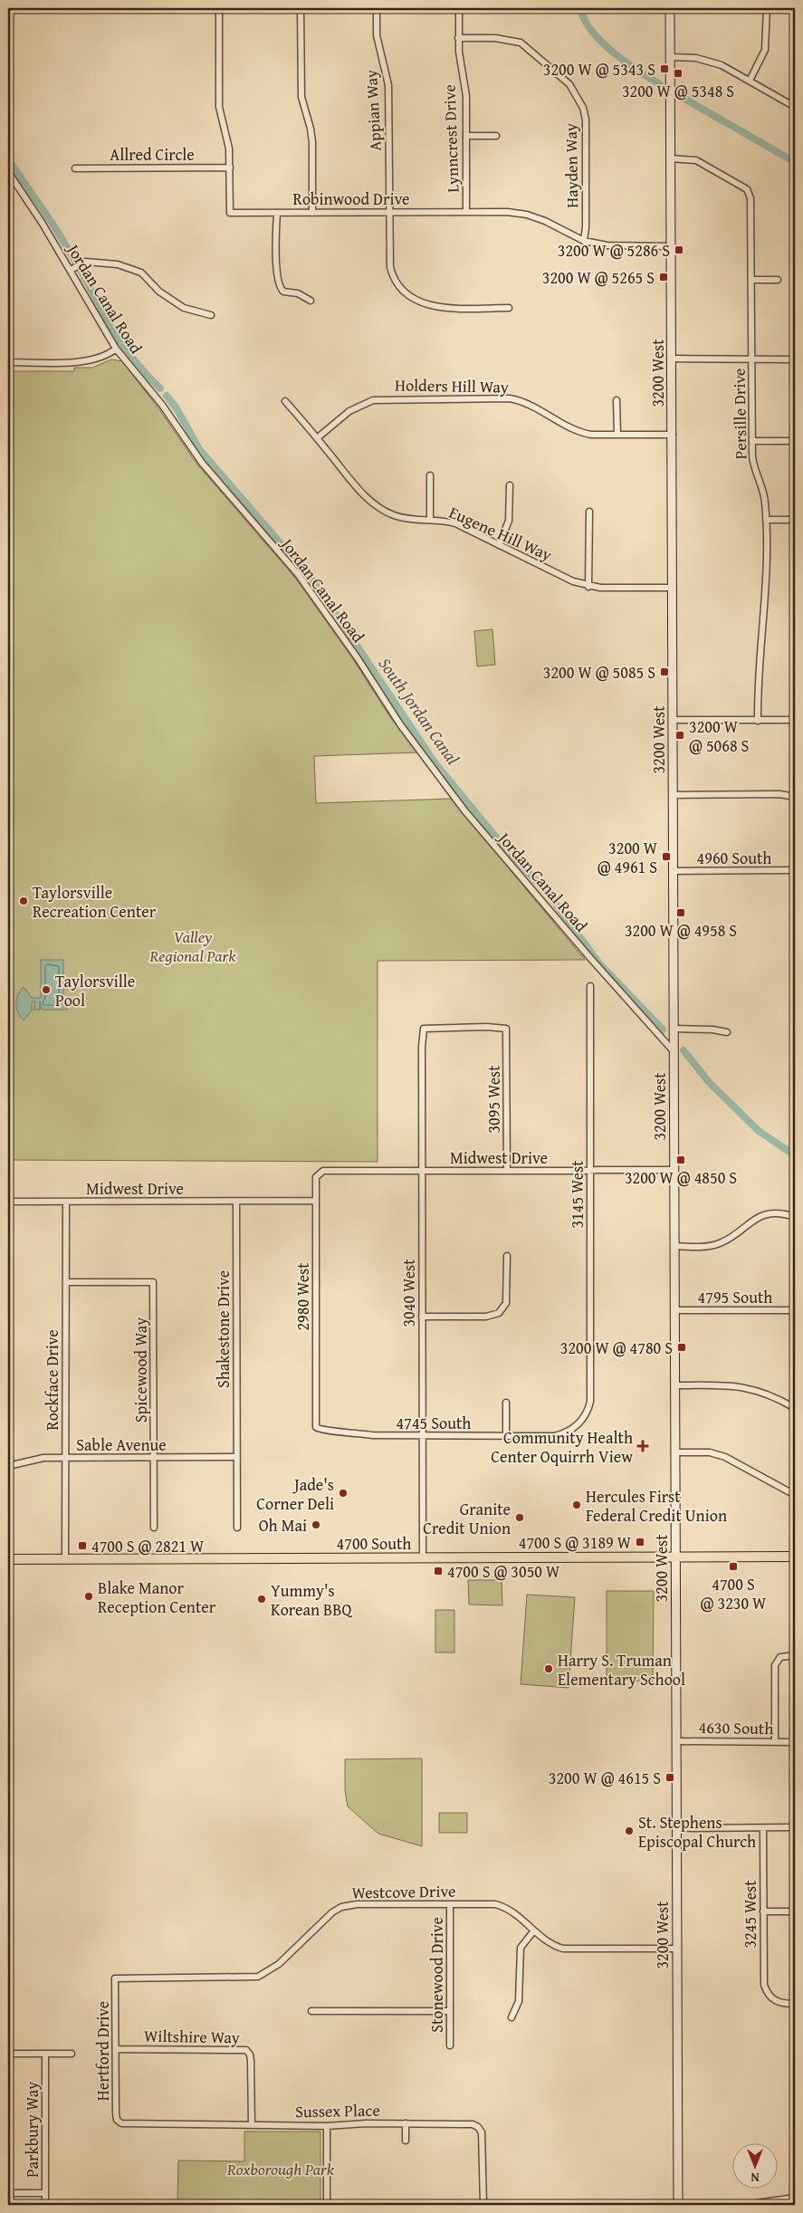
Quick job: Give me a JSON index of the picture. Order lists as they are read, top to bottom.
{
  "streets": {
    "main road": ["4700 South"],
    "street": [
      "Appian Way",
      "Lynncrest Drive",
      "Allred Circle",
      "Hayden Way",
      "Robinwood Drive",
      "Jordan Canal Road",
      "3200 West",
      "Holders Hill Way",
      "Persille Drive",
      "Eugene Hill Way",
      "4960 South",
      "3095 West",
      "Midwest Drive",
      "3145 West",
      "3040 West",
      "2980 West",
      "4795 South",
      "Shakestone Drive",
      "Spicewood Way",
      "Rockface Drive",
      "4745 South",
      "Sable Avenue",
      "4630 South",
      "Westcove Drive",
      "3245 West",
      "Stonewood Drive",
      "Wiltshire Way",
      "Hertford Drive",
      "Sussex Place",
      "Parkbury Way"
    ]
  },
  "crossings": [
    ["Appian Way", "Robinwood Drive"],
    ["Lynncrest Drive", "Hayden Way"],
    ["Lynncrest Drive", "Robinwood Drive"],
    ["Allred Circle", "Robinwood Drive"],
    ["Hayden Way", "Robinwood Drive"],
    ["Robinwood Drive", "3200 West"],
    ["Jordan Canal Road", "3200 West"],
    ["3200 West", "Holders Hill Way"],
    ["3200 West", "Persille Drive"],
    ["3200 West", "Eugene Hill Way"],
    ["3200 West", "4960 South"],
    ["3200 West", "Midwest Drive"],
    ["3200 West", "4795 South"],
    ["3200 West", "4700 South"],
    ["3200 West", "4630 South"],
    ["3200 West", "Westcove Drive"],
    ["Holders Hill Way", "Eugene Hill Way"],
    ["3095 West", "Midwest Drive"],
    ["3095 West", "3040 West"],
    ["Midwest Drive", "3145 West"],
    ["Midwest Drive", "3040 West"],
    ["Midwest Drive", "2980 West"],
    ["Midwest Drive", "Shakestone Drive"],
    ["Midwest Drive", "Rockface Drive"],
    ["3145 West", "4745 South"],
    ["3040 West", "4745 South"],
    ["3040 West", "4700 South"],
    ["2980 West", "4745 South"],
    ["Shakestone Drive", "Sable Avenue"],
    ["Spicewood Way", "Rockface Drive"],
    ["Spicewood Way", "Sable Avenue"],
    ["Rockface Drive", "Sable Avenue"],
    ["Rockface Drive", "4700 South"],
    ["Westcove Drive", "Stonewood Drive"],
    ["Westcove Drive", "Hertford Drive"],
    ["Wiltshire Way", "Hertford Drive"],
    ["Wiltshire Way", "Sussex Place"],
    ["Hertford Drive", "Sussex Place"]
  ],
  "water": ["South Jordan Canal"],
  "parks": ["Valley Regional Park", "Roxborough Park"],
  "places": {
    "transit": [
      "3200 W @ 5343 S",
      "3200 W @ 5348 S",
      "3200 W @ 5286 S",
      "3200 W @ 5265 S",
      "3200 W @ 5085 S",
      "3200 W @ 5068 S",
      "3200 W @ 4961 S",
      "3200 W @ 4958 S",
      "3200 W @ 4850 S",
      "3200 W @ 4780 S",
      "4700 S @ 3189 W",
      "4700 S @ 2821 W",
      "4700 S @ 3230 W",
      "4700 S @ 3050 W",
      "3200 W @ 4615 S"
    ],
    "other": [
      "Taylorsville Recreation Center",
      "Taylorsville Pool",
      "Jade's Corner Deli",
      "Hercules First Federal Credit Union",
      "Granite Credit Union",
      "Oh Mai",
      "Blake Manor Reception Center",
      "Yummy's Korean BBQ",
      "Harry S. Truman Elementary School",
      "St. Stephens Episcopal Church"
    ],
    "health": ["Community Health Center Oquirrh View"]
  },
  "north": "bottom"
}
